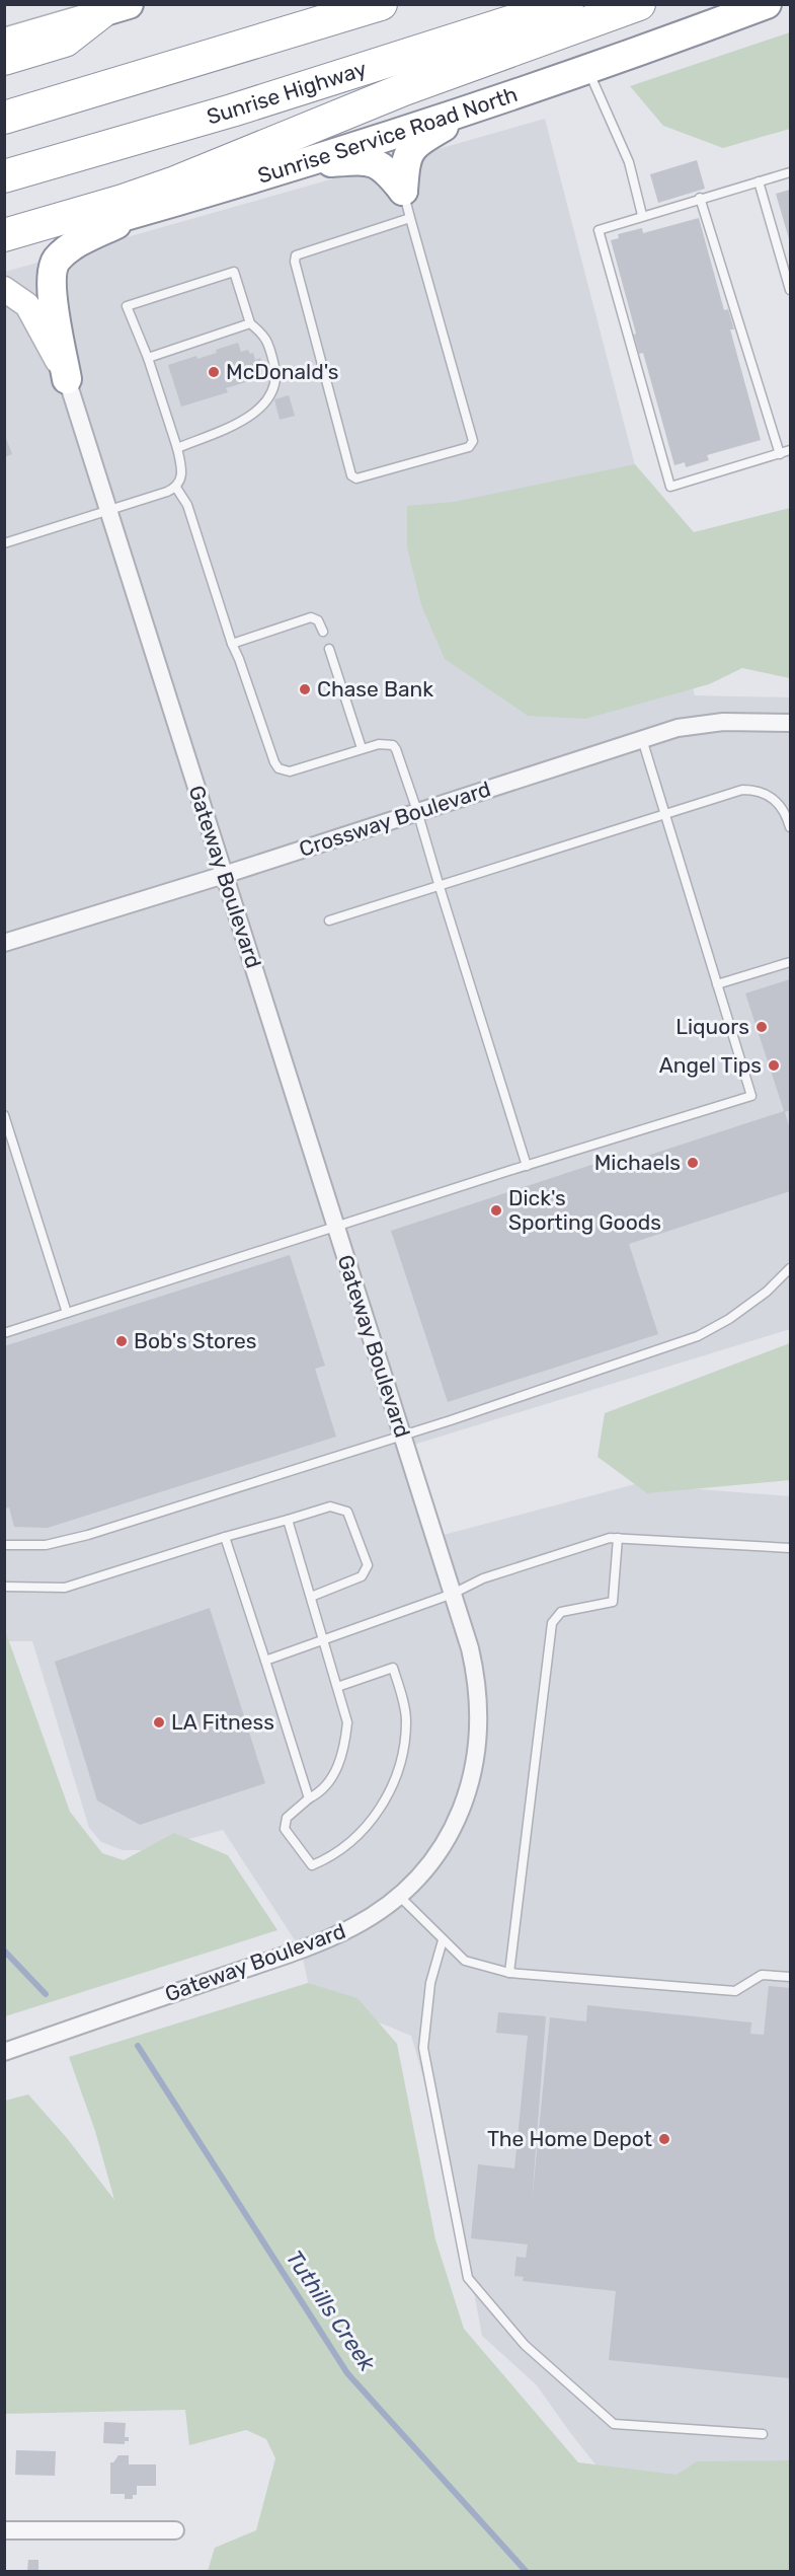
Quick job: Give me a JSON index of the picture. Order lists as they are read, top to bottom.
{
  "streets": {
    "highway": ["Sunrise Highway", "Sunrise Service Road North"],
    "street": ["Crossway Boulevard", "Gateway Boulevard"]
  },
  "crossings": [
    ["Crossway Boulevard", "Gateway Boulevard"]
  ],
  "water": ["Tuthills Creek"],
  "places": [
    "McDonald's",
    "Chase Bank",
    "Liquors",
    "Angel Tips",
    "Michaels",
    "Dick's Sporting Goods",
    "Bob's Stores",
    "LA Fitness",
    "The Home Depot"
  ]
}
